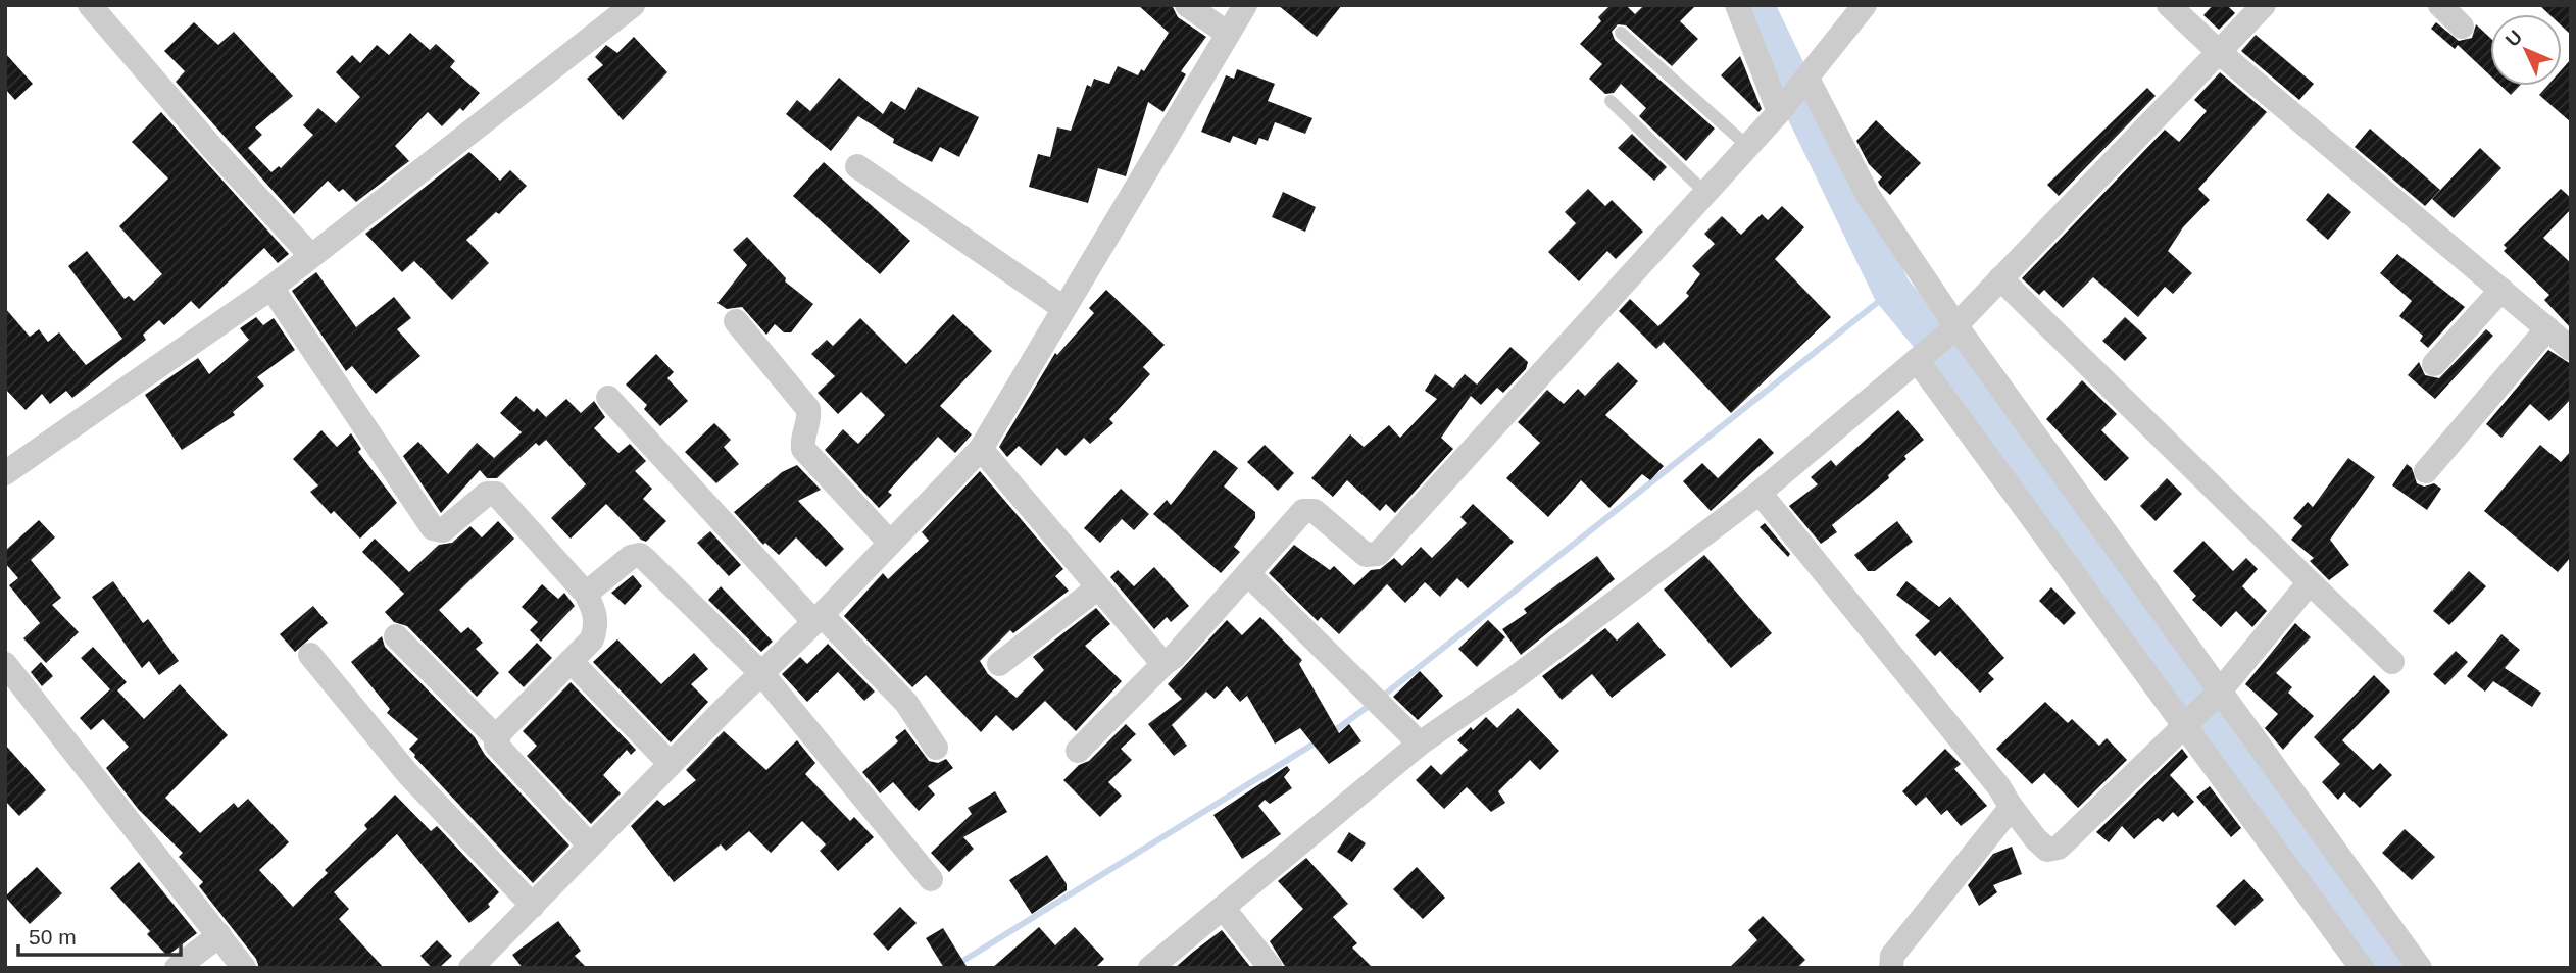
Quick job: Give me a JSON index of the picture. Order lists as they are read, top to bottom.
{
  "scale_bar": "50 m",
  "north": "top left"
}
